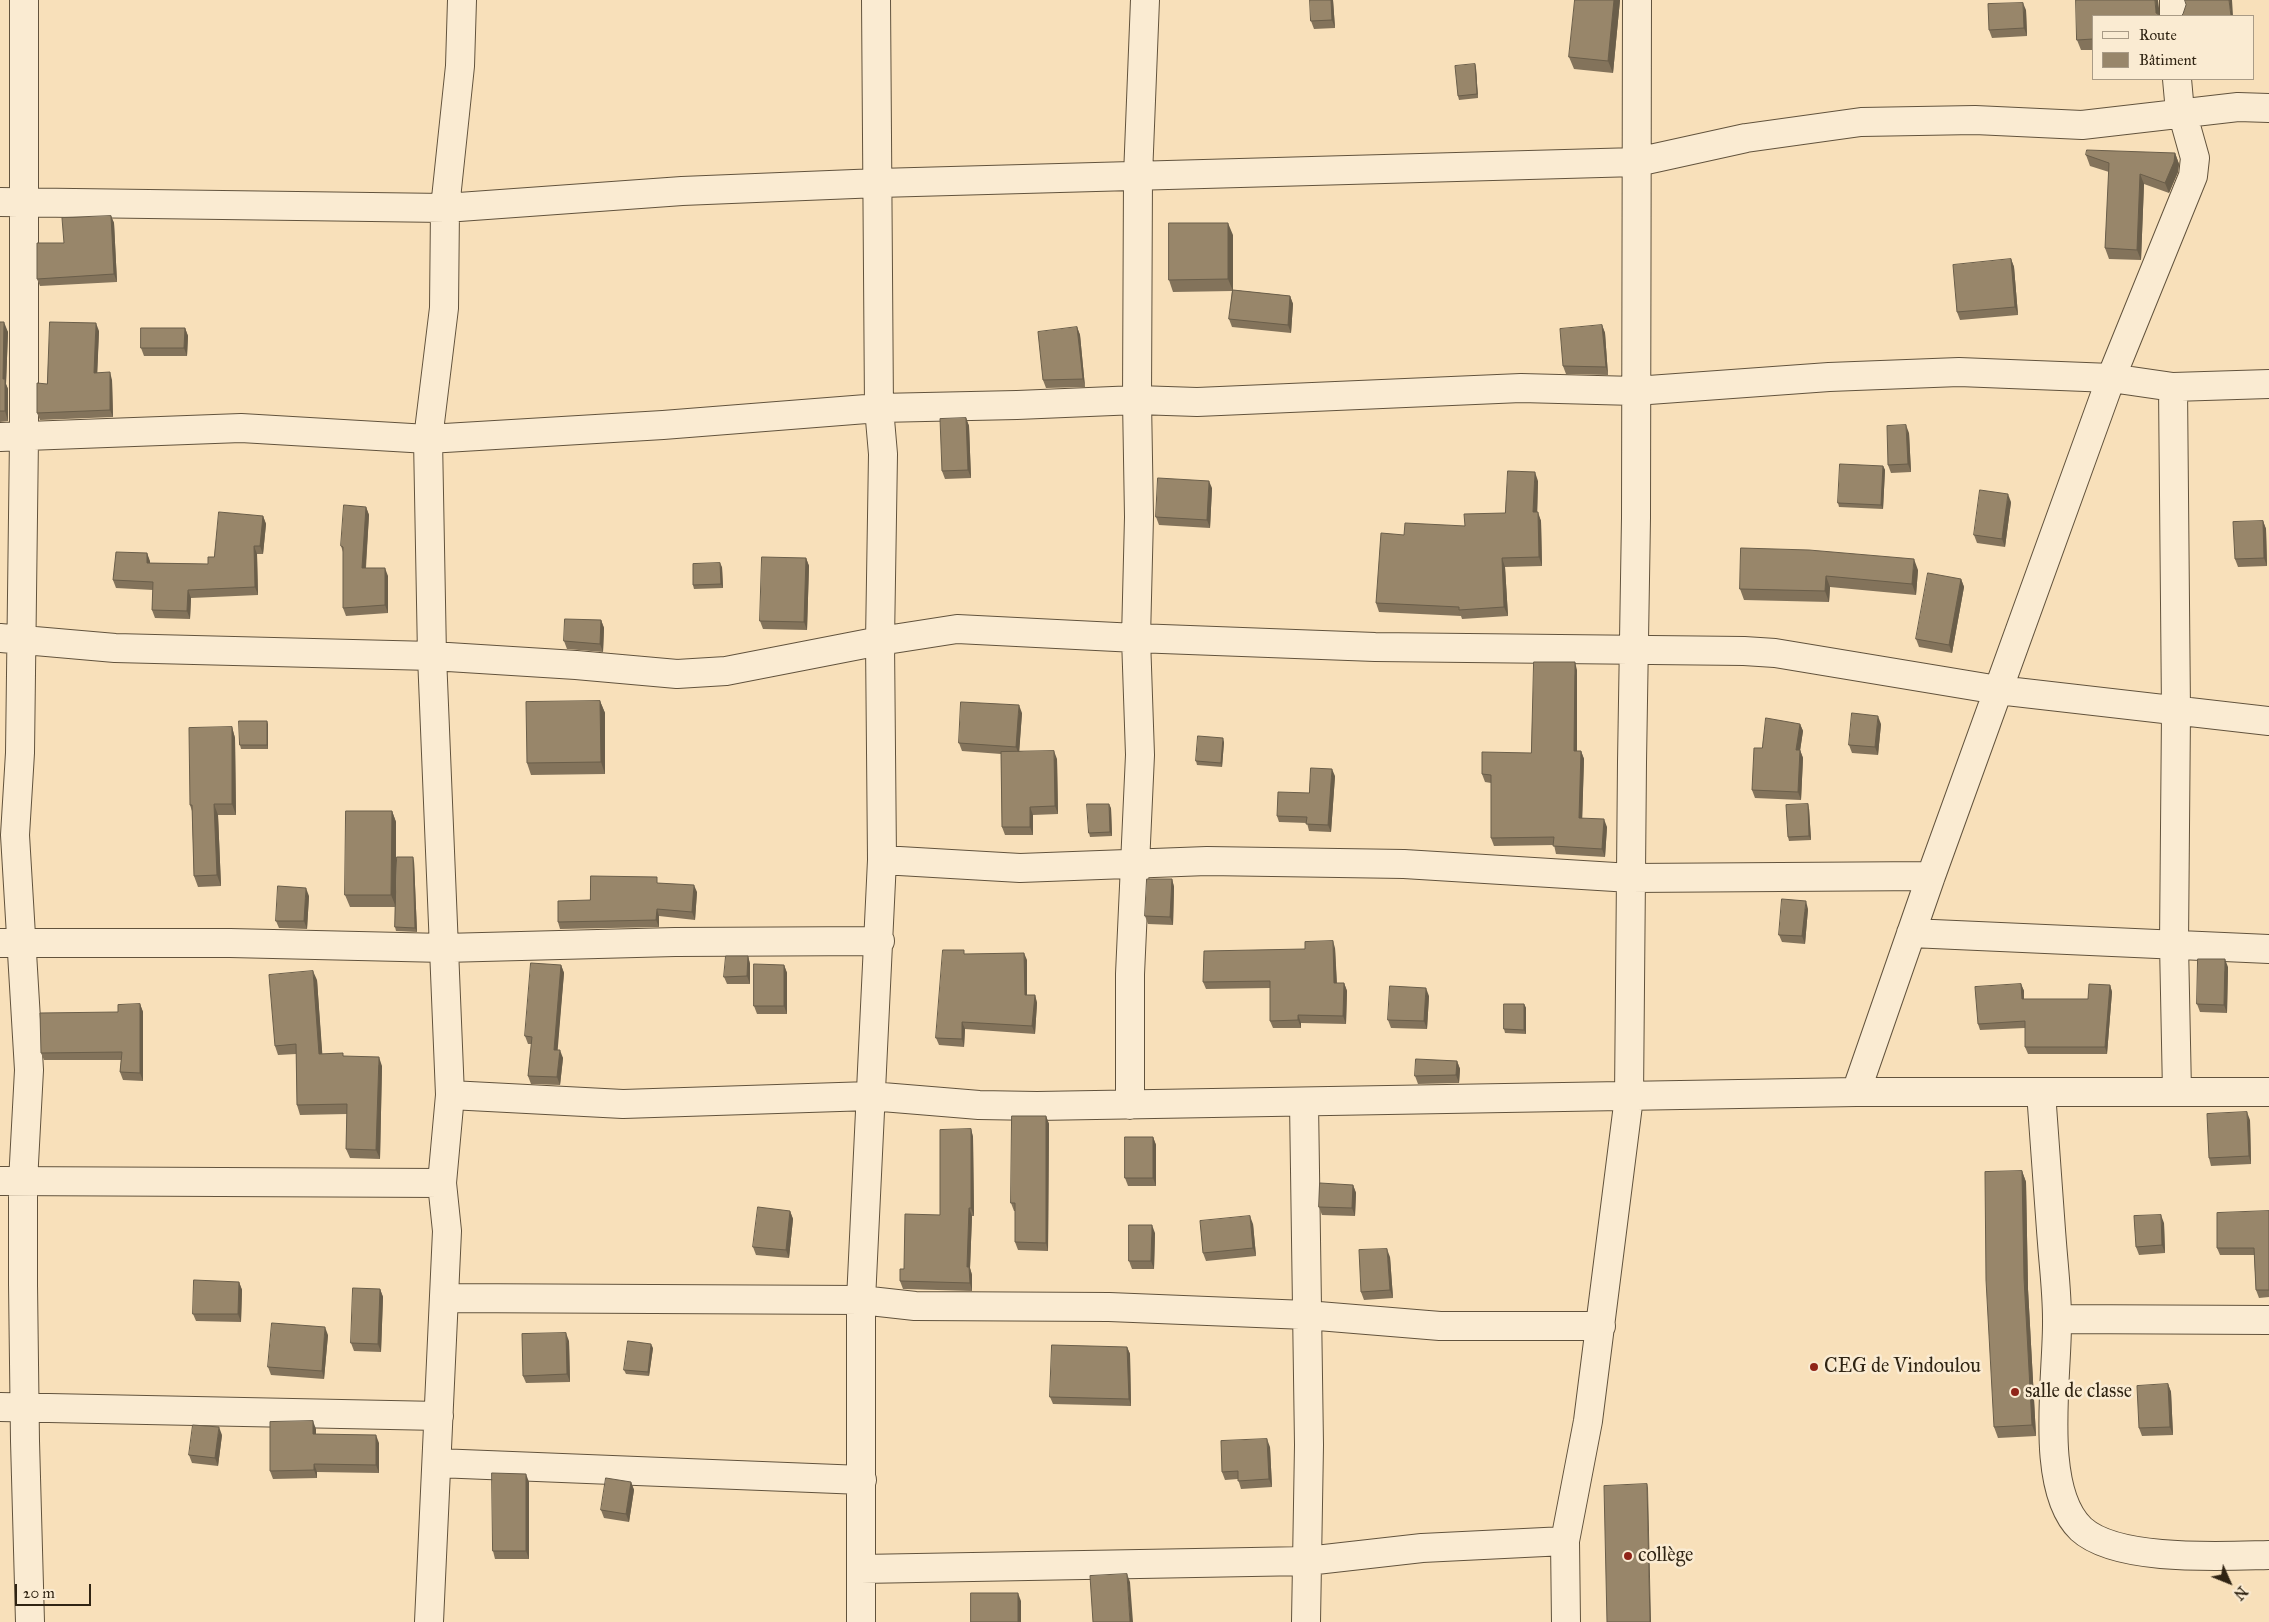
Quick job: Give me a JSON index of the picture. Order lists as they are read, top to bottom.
{
  "places": ["CEG de Vindoulou", "salle de classe", "collège"],
  "legend": ["Route", "Bâtiment"],
  "scale_bar": "20 m",
  "north": "bottom right"
}
